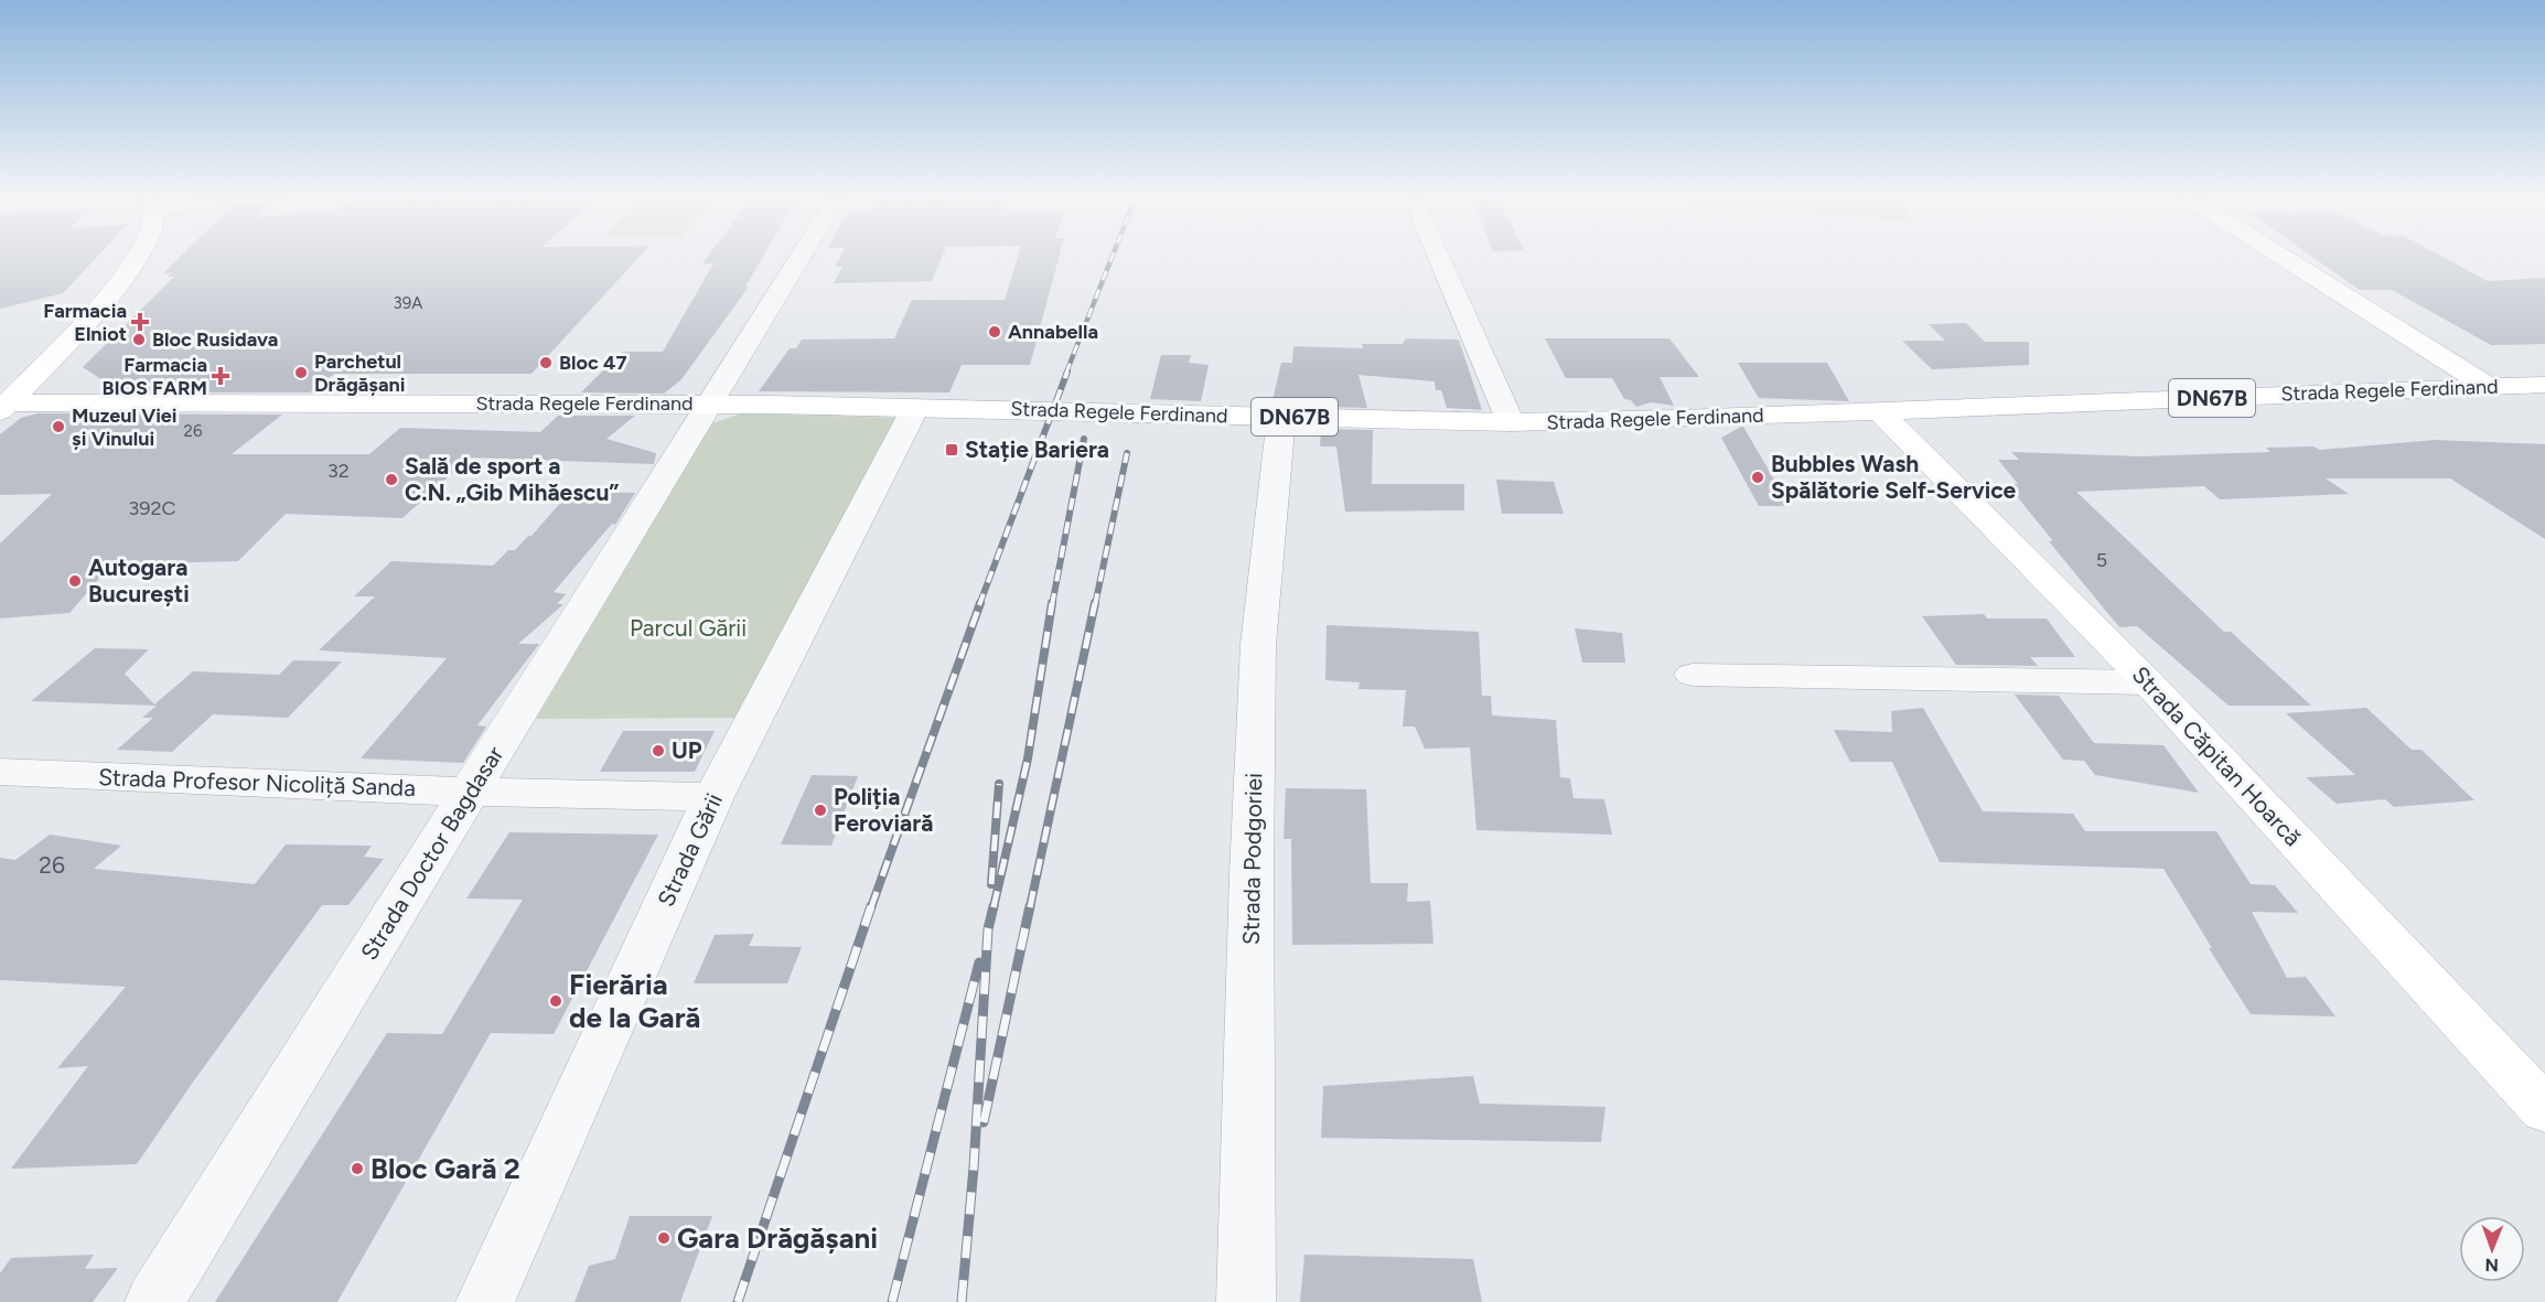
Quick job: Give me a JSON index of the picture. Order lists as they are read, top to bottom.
{
  "streets": {
    "main road": ["Strada Regele Ferdinand", "DN67B", "Strada Căpitan Hoarcă"],
    "street": [
      "Strada Profesor Nicoliță Sanda",
      "Strada Gării",
      "Strada Doctor Bagdasar",
      "Strada Podgoriei"
    ]
  },
  "crossings": [
    ["Strada Regele Ferdinand", "Strada Căpitan Hoarcă"],
    ["Strada Regele Ferdinand", "Strada Gării"],
    ["Strada Regele Ferdinand", "Strada Doctor Bagdasar"],
    ["Strada Regele Ferdinand", "Strada Podgoriei"],
    ["Strada Profesor Nicoliță Sanda", "Strada Gării"],
    ["Strada Profesor Nicoliță Sanda", "Strada Doctor Bagdasar"]
  ],
  "parks": ["Parcul Gării"],
  "places": {
    "health": ["Farmacia Elniot", "Farmacia BIOS FARM"],
    "other": [
      "Annabella",
      "Bloc Rusidava",
      "Bloc 47",
      "Parchetul Drăgășani",
      "Muzeul Viei și Vinului",
      "Bubbles Wash Spălătorie Self-Service",
      "Sală de sport a C.N. „Gib Mihăescu”",
      "Autogara București",
      "UP",
      "Poliția Feroviară",
      "Fierăria de la Gară",
      "Bloc Gară 2",
      "Gara Drăgășani"
    ],
    "transit": ["Stație Bariera"]
  },
  "house_numbers": [
    "39A",
    "26",
    "32",
    "392C",
    "5",
    "26"
  ],
  "north": "bottom"
}
